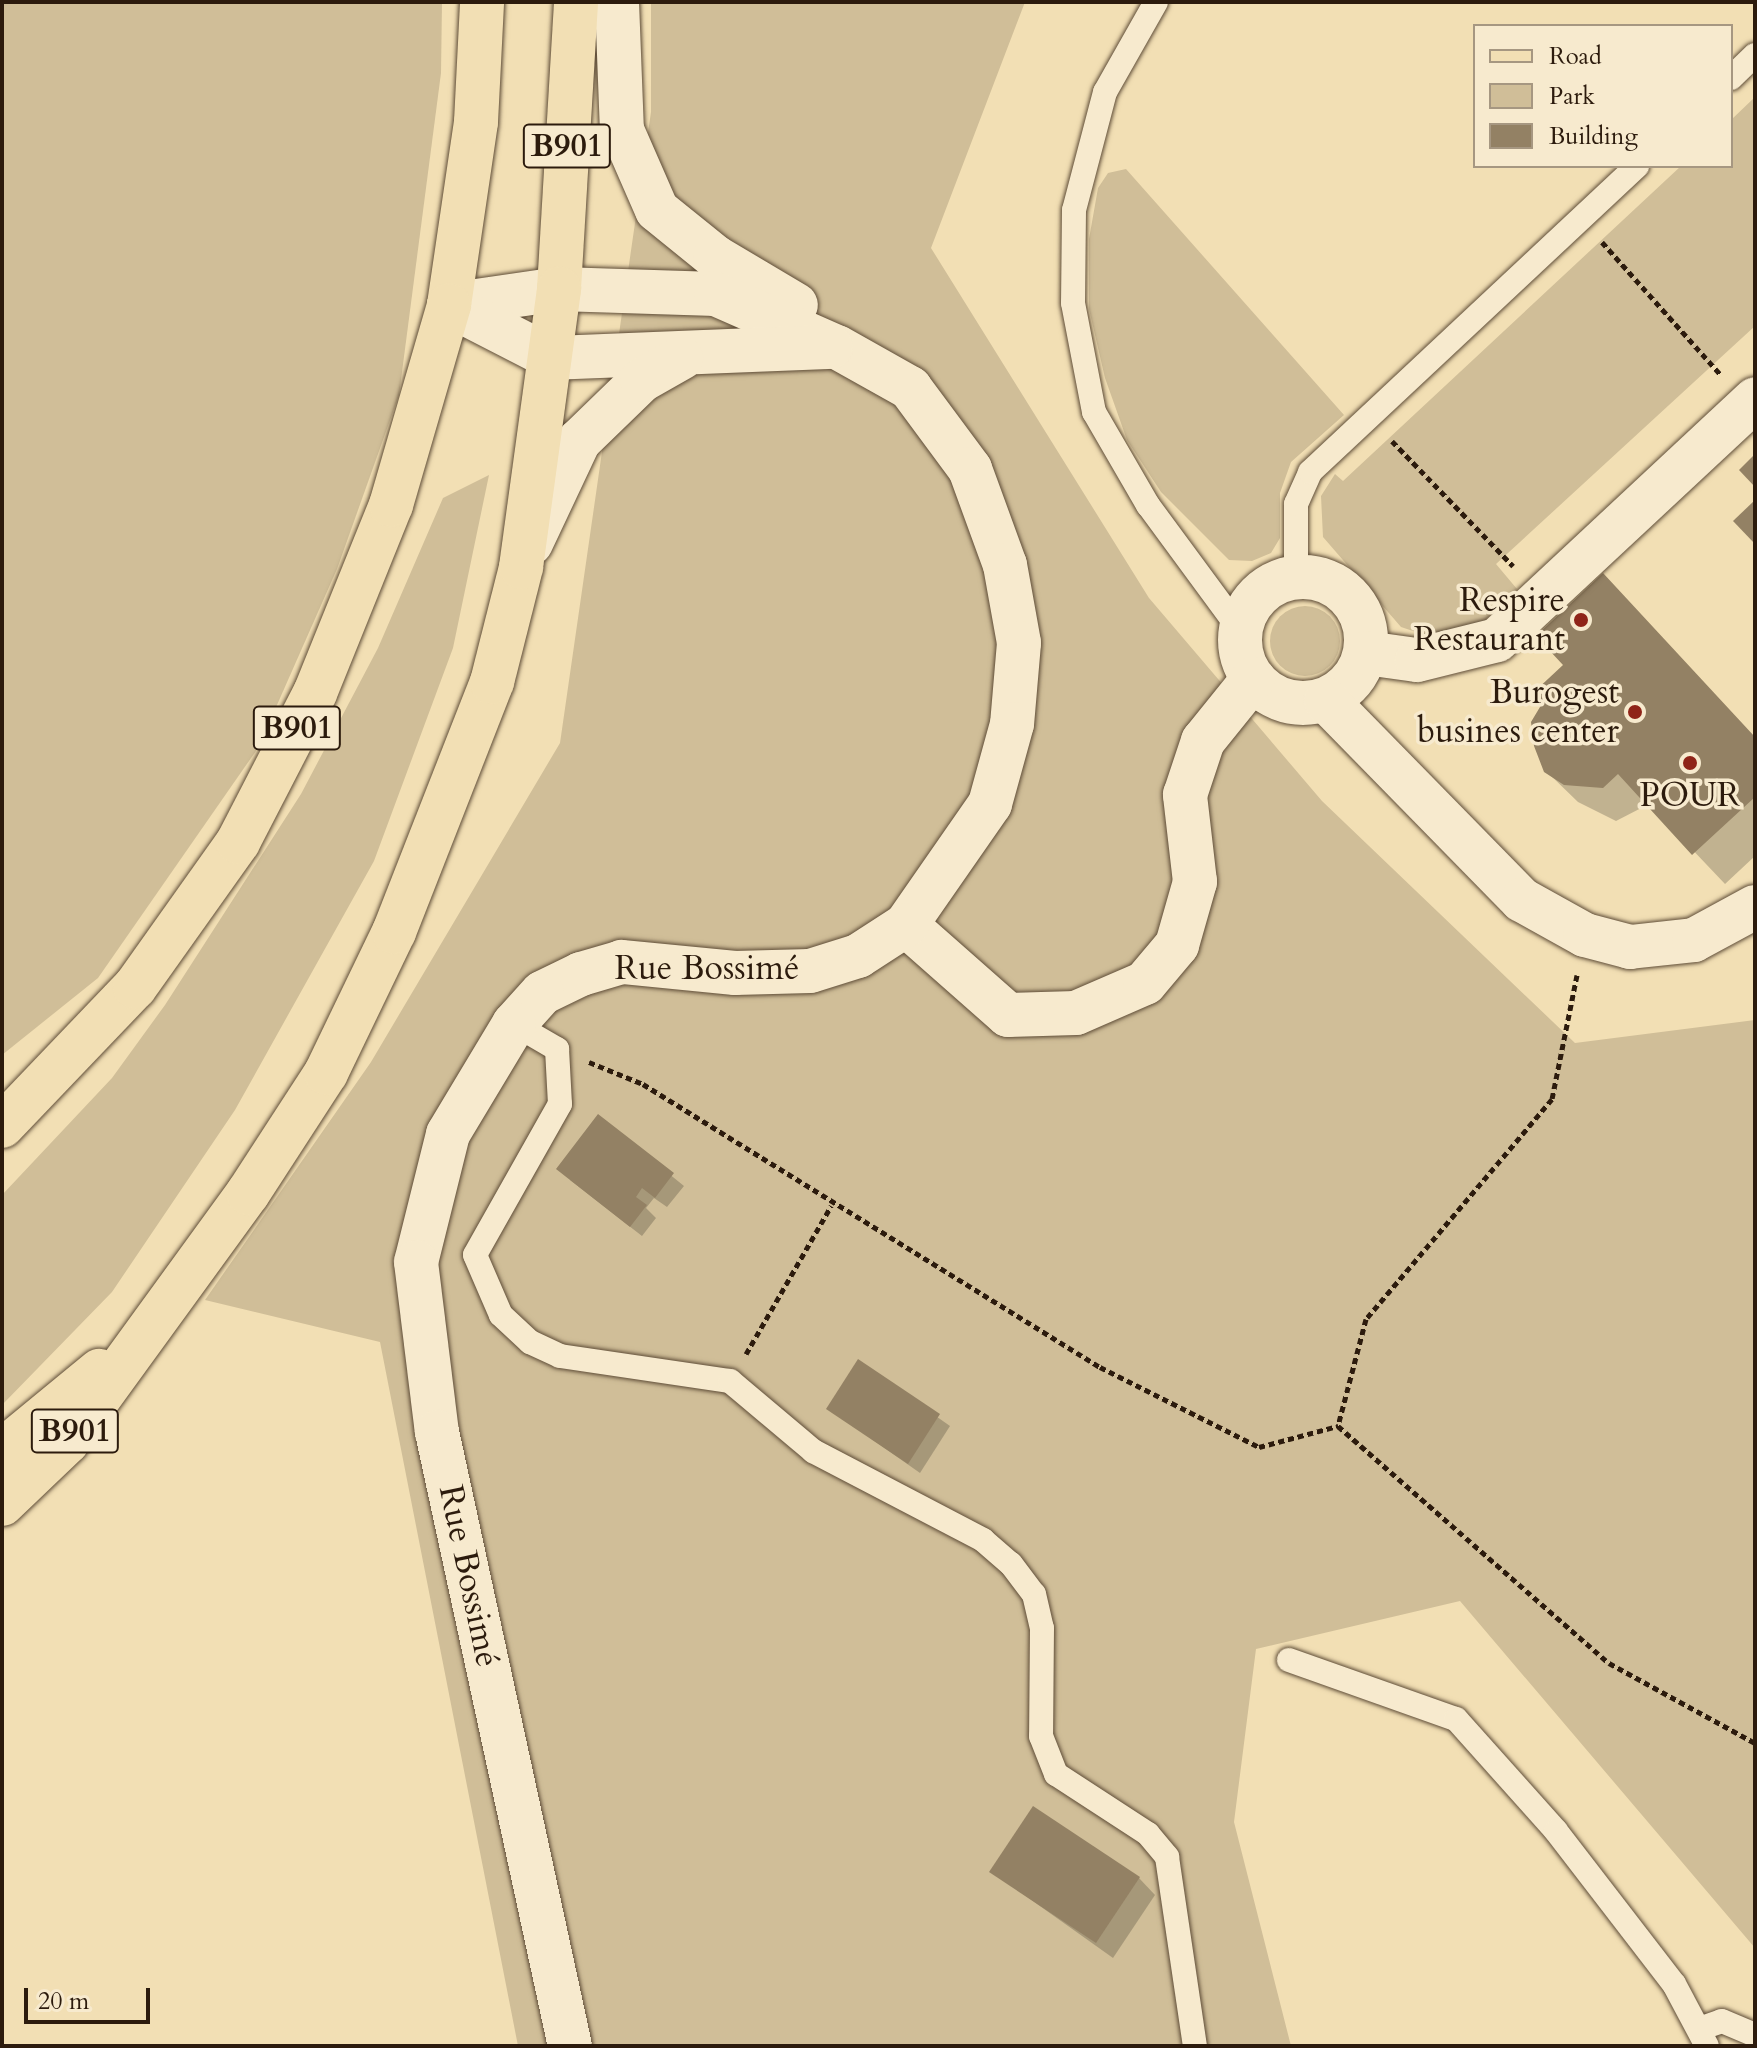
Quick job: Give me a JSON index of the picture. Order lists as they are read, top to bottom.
{
  "streets": {
    "main road": ["B901"],
    "street": ["Rue Bossimé"]
  },
  "places": ["Respire Restaurant", "Burogest busines center", "POUR"],
  "legend": ["Road", "Park", "Building"],
  "scale_bar": "20 m"
}
